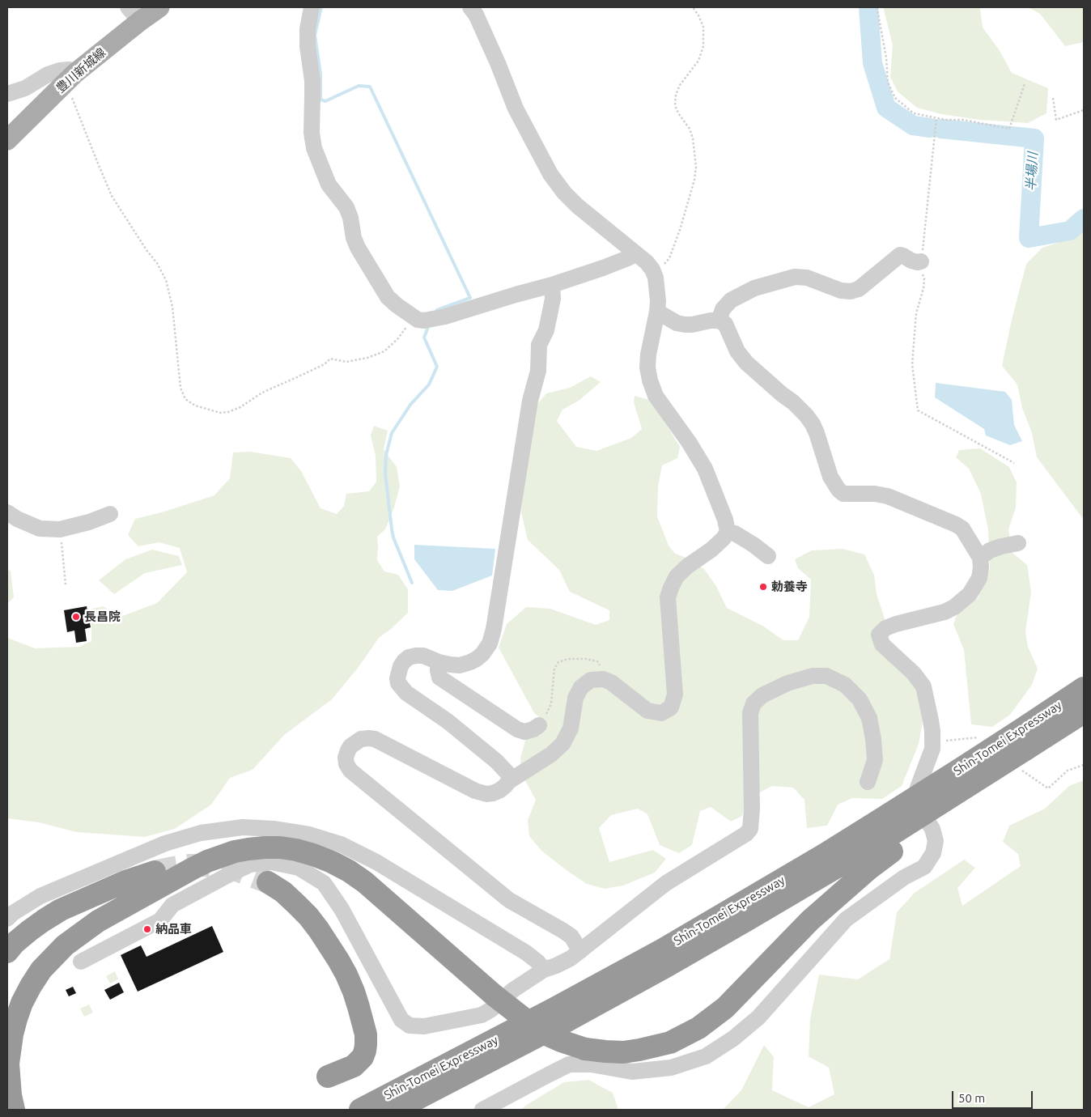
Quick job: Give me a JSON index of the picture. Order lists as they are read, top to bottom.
{
  "streets": {
    "highway": ["Shin-Tomei Expressway"],
    "main road": ["豊川新城線"]
  },
  "water": ["半場川"],
  "places": ["勅養寺", "長昌院", "納品車"],
  "scale_bar": "50 m"
}
